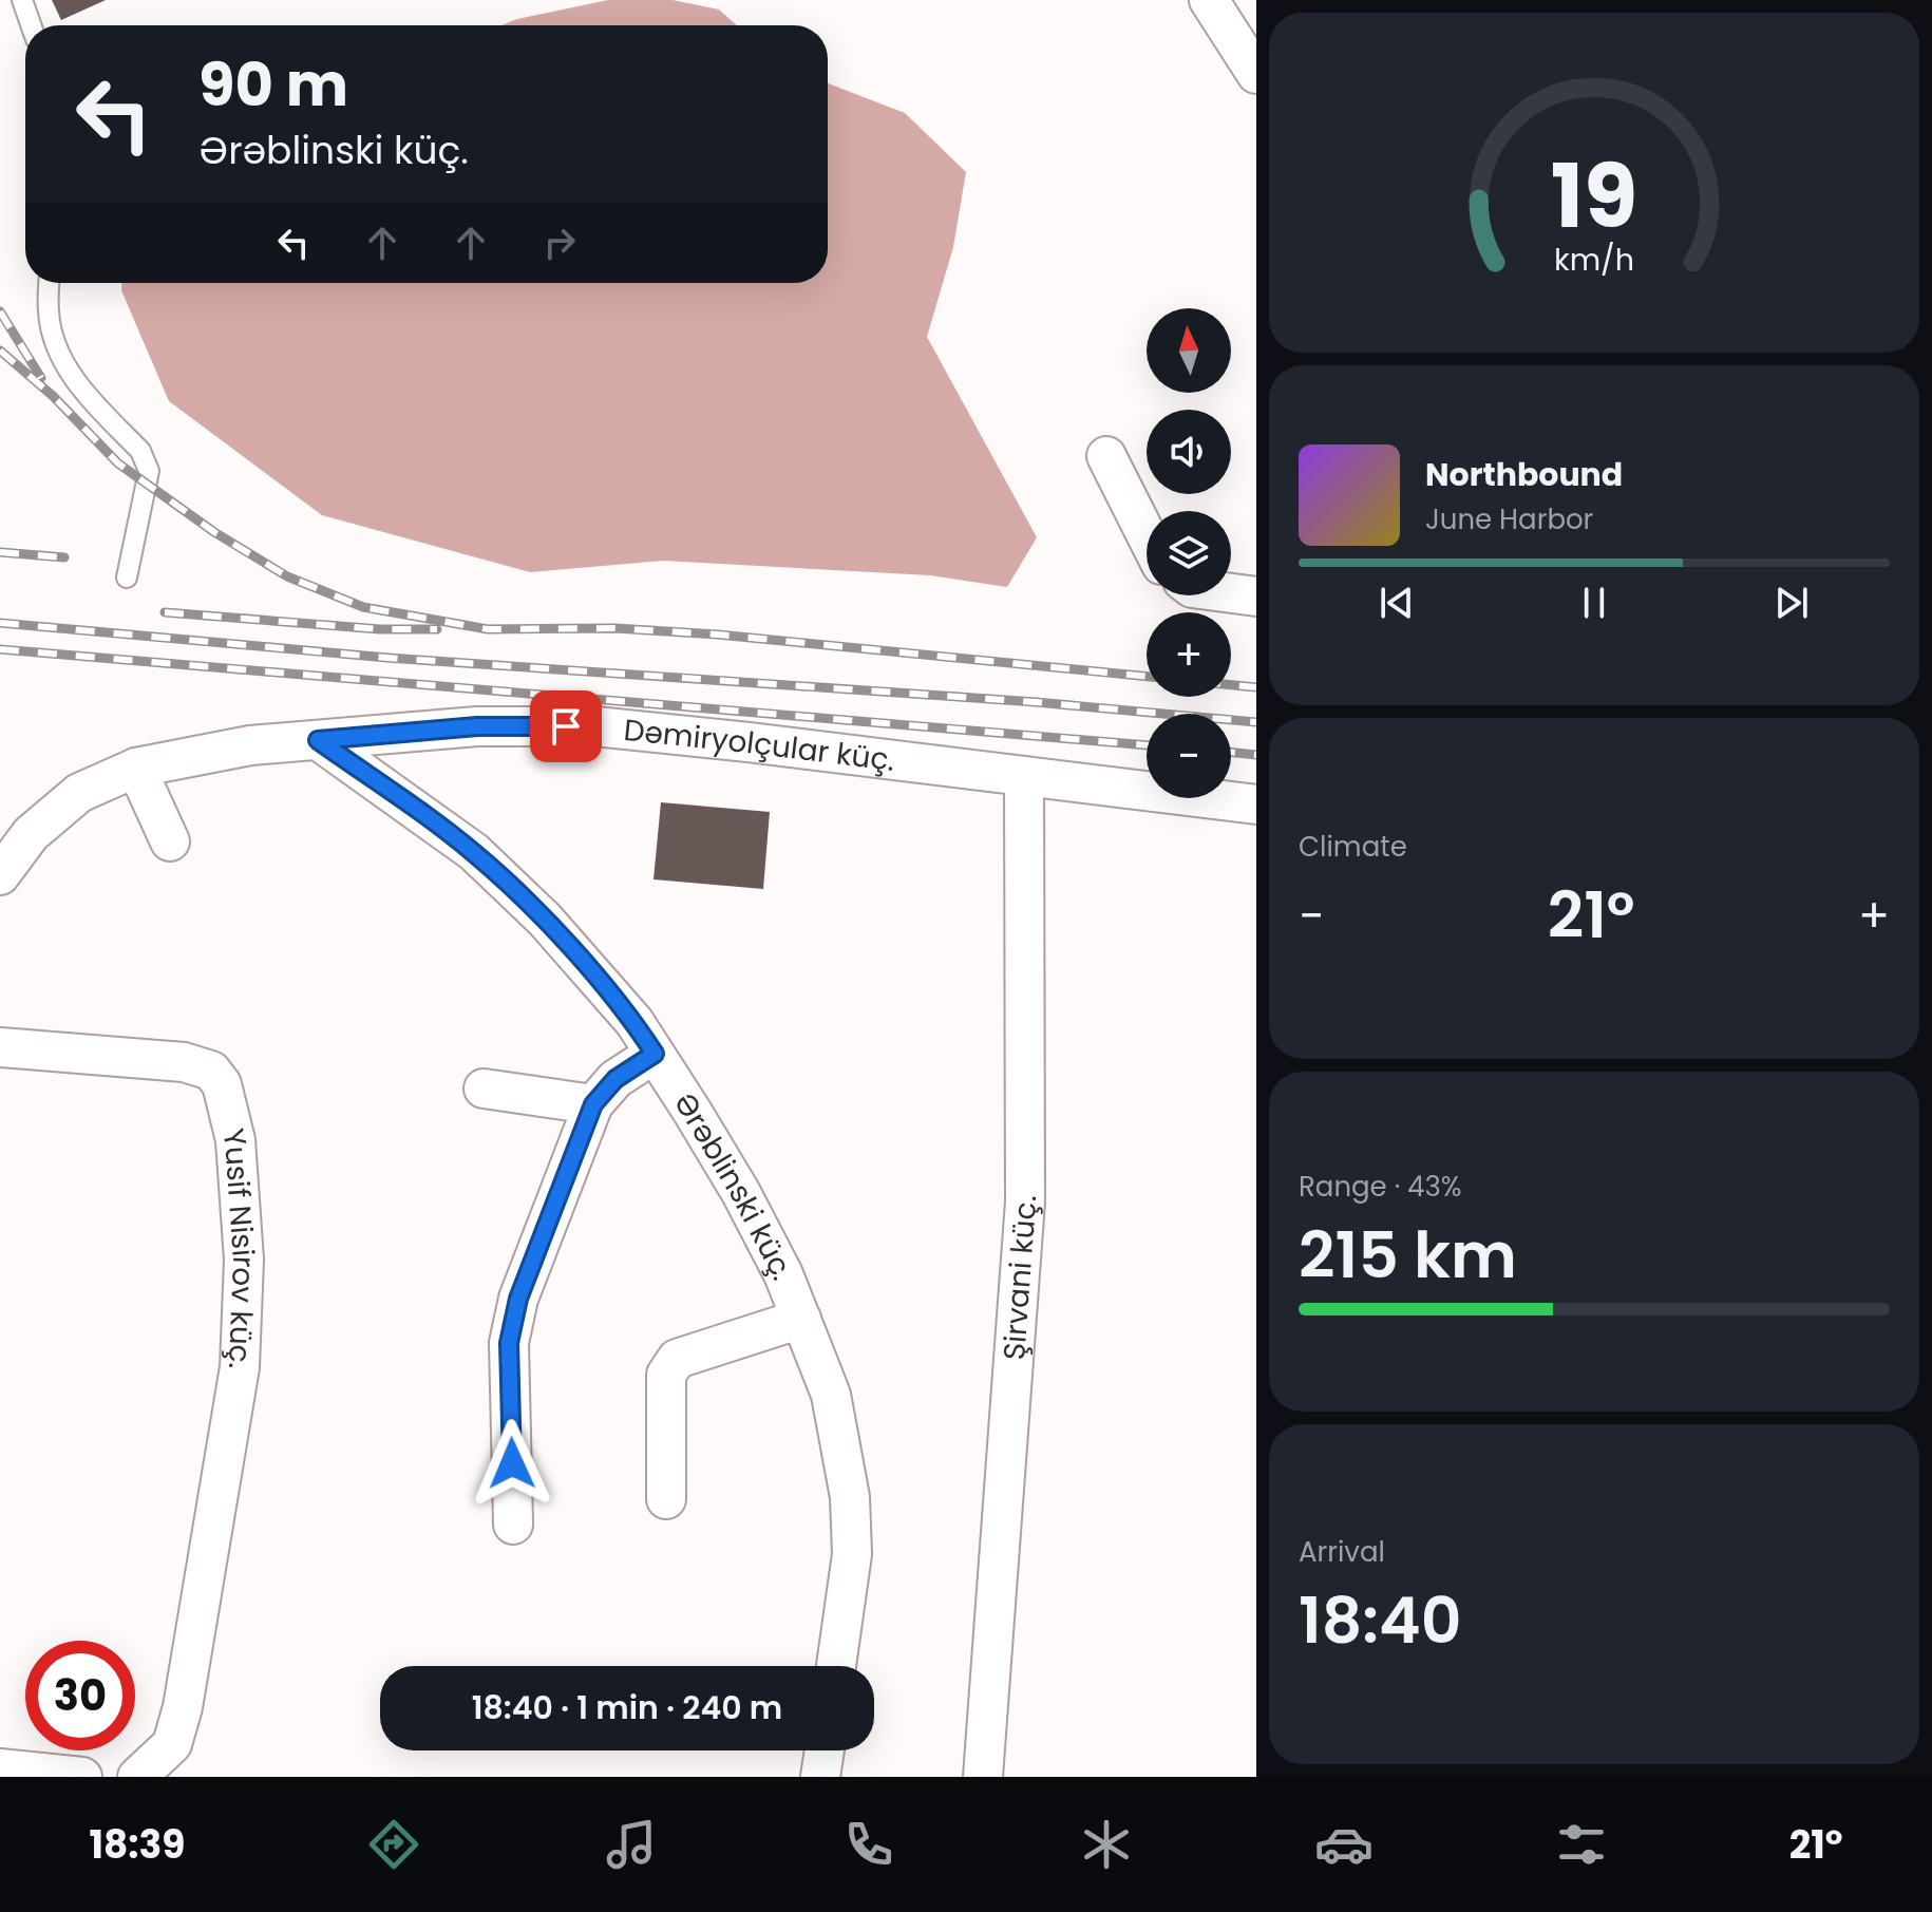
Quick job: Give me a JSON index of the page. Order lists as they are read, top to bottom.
{
  "streets": {
    "street": [
      "Dəmiryolçular küç.",
      "Ərəblinski küç.",
      "Yusif Nisirov küç.",
      "Şirvani küç."
    ]
  },
  "crossings": [
    ["Dəmiryolçular küç.", "Ərəblinski küç."],
    ["Dəmiryolçular küç.", "Şirvani küç."]
  ],
  "north": "top",
  "page": {
    "turn": ["90 m", "Ərəblinski küç."],
    "map_buttons": ["+", "−"],
    "song": ["Northbound", "June Harbor"],
    "tile": [
      "Climate",
      ["Range · 43%", "215 km"],
      ["Arrival", "18:40"]
    ],
    "heat": ["−", "21°", "+"],
    "limit": "30",
    "trip": "18:40 · 1 min · 240 m",
    "tabs": ["18:39", "21°"],
    "gauge": ["19", "km/h"]
  }
}
